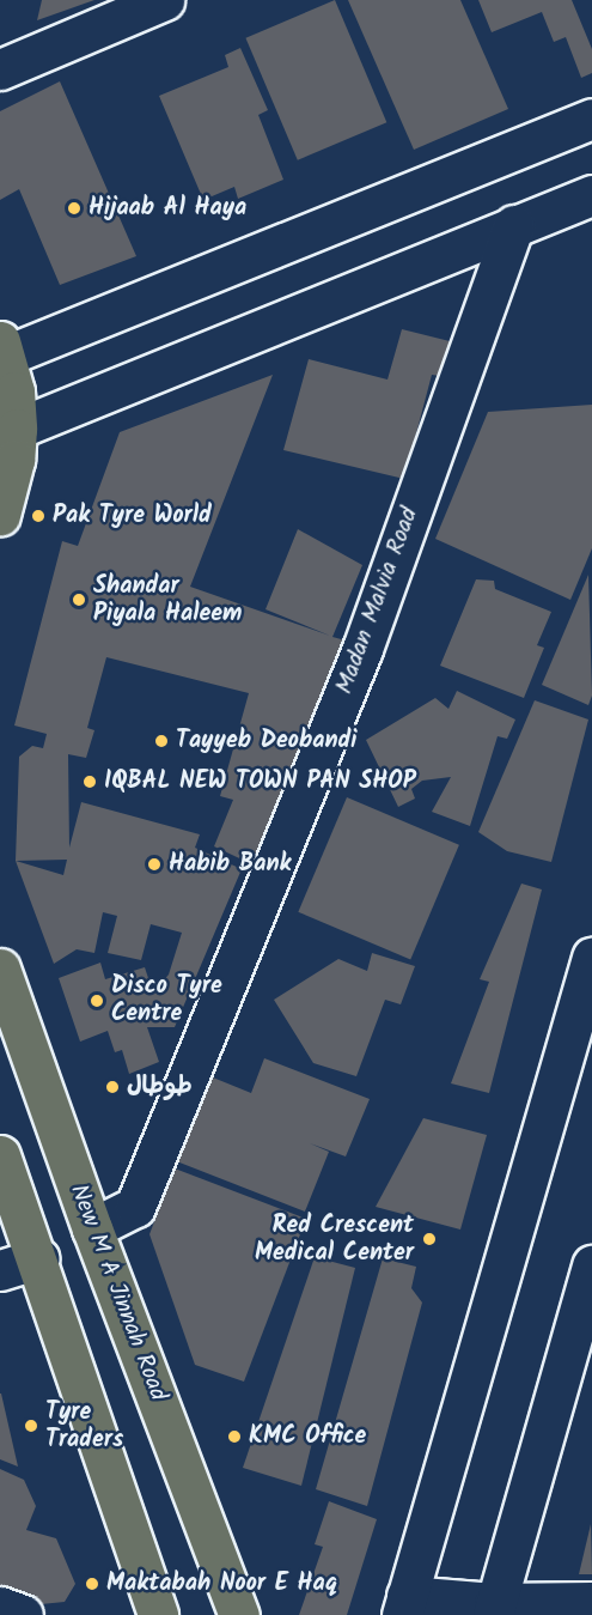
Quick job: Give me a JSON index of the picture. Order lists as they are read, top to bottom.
{
  "streets": {
    "main road": ["New M A Jinnah Road"],
    "street": ["Madan Malvia Road"]
  },
  "crossings": [
    ["Madan Malvia Road", "New M A Jinnah Road"]
  ],
  "places": [
    "Hijaab Al Haya",
    "Pak Tyre World",
    "Shandar Piyala Haleem",
    "Tayyeb Deobandi",
    "IQBAL NEW TOWN PAN SHOP",
    "Habib Bank",
    "Disco Tyre Centre",
    "طوطال",
    "Red Crescent Medical Center",
    "Tyre Traders",
    "KMC Office",
    "Maktabah Noor E Haq"
  ]
}
